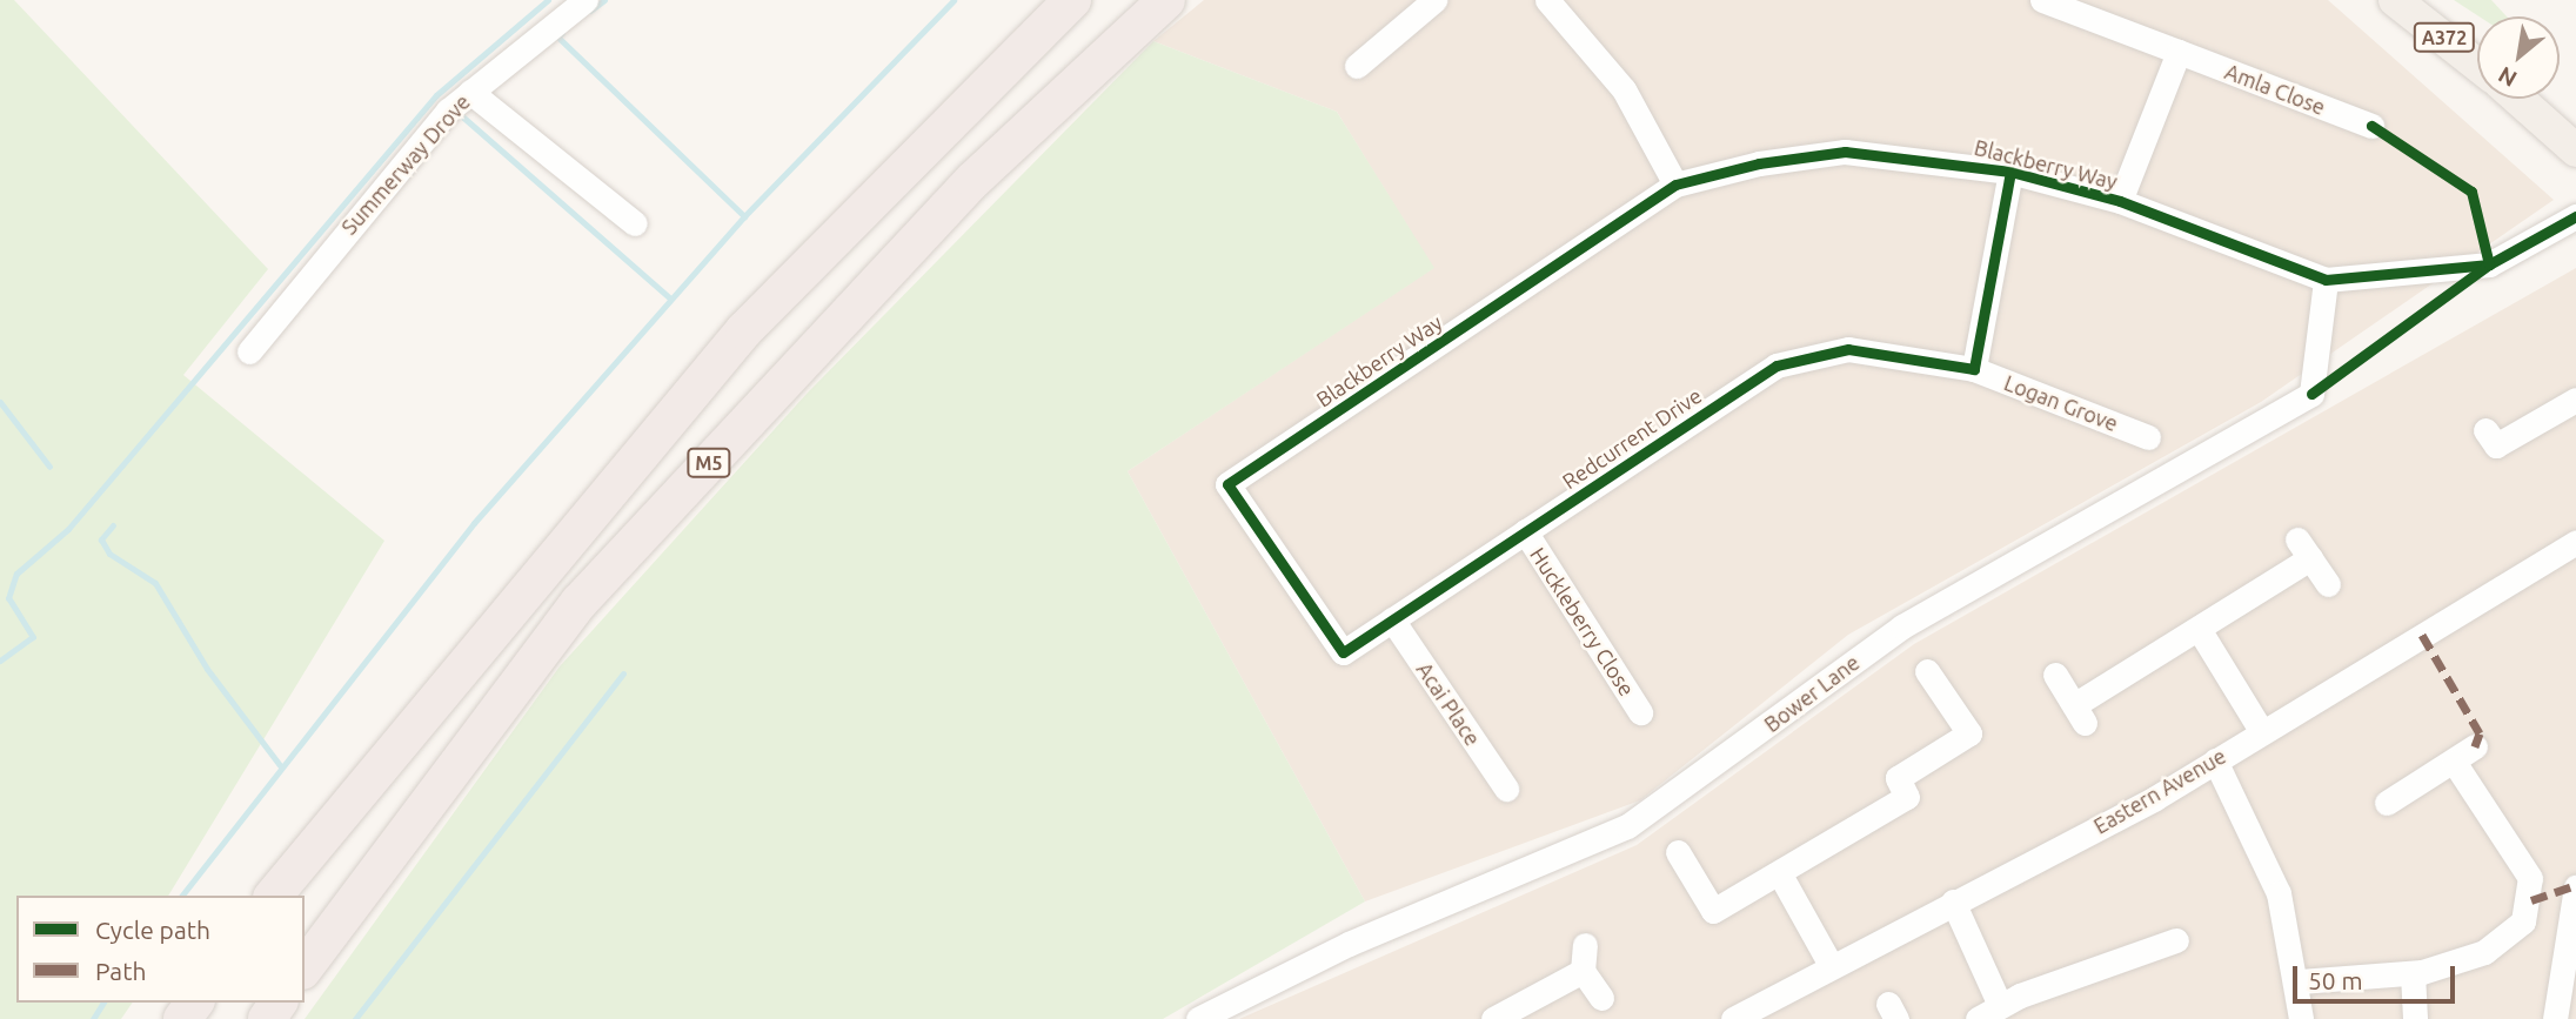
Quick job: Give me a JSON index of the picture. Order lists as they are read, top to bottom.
{
  "streets": {
    "highway": ["M5"],
    "main road": ["A372"],
    "street": [
      "Amla Close",
      "Summerway Drove",
      "Blackberry Way",
      "Logan Grove",
      "Redcurrent Drive",
      "Huckleberry Close",
      "Bower Lane",
      "Acai Place",
      "Eastern Avenue"
    ]
  },
  "crossings": [
    ["Blackberry Way", "Redcurrent Drive"],
    ["Blackberry Way", "Bower Lane"],
    ["Logan Grove", "Redcurrent Drive"],
    ["Redcurrent Drive", "Huckleberry Close"],
    ["Redcurrent Drive", "Acai Place"]
  ],
  "legend": ["Cycle path", "Path"],
  "scale_bar": "50 m",
  "north": "bottom left"
}
